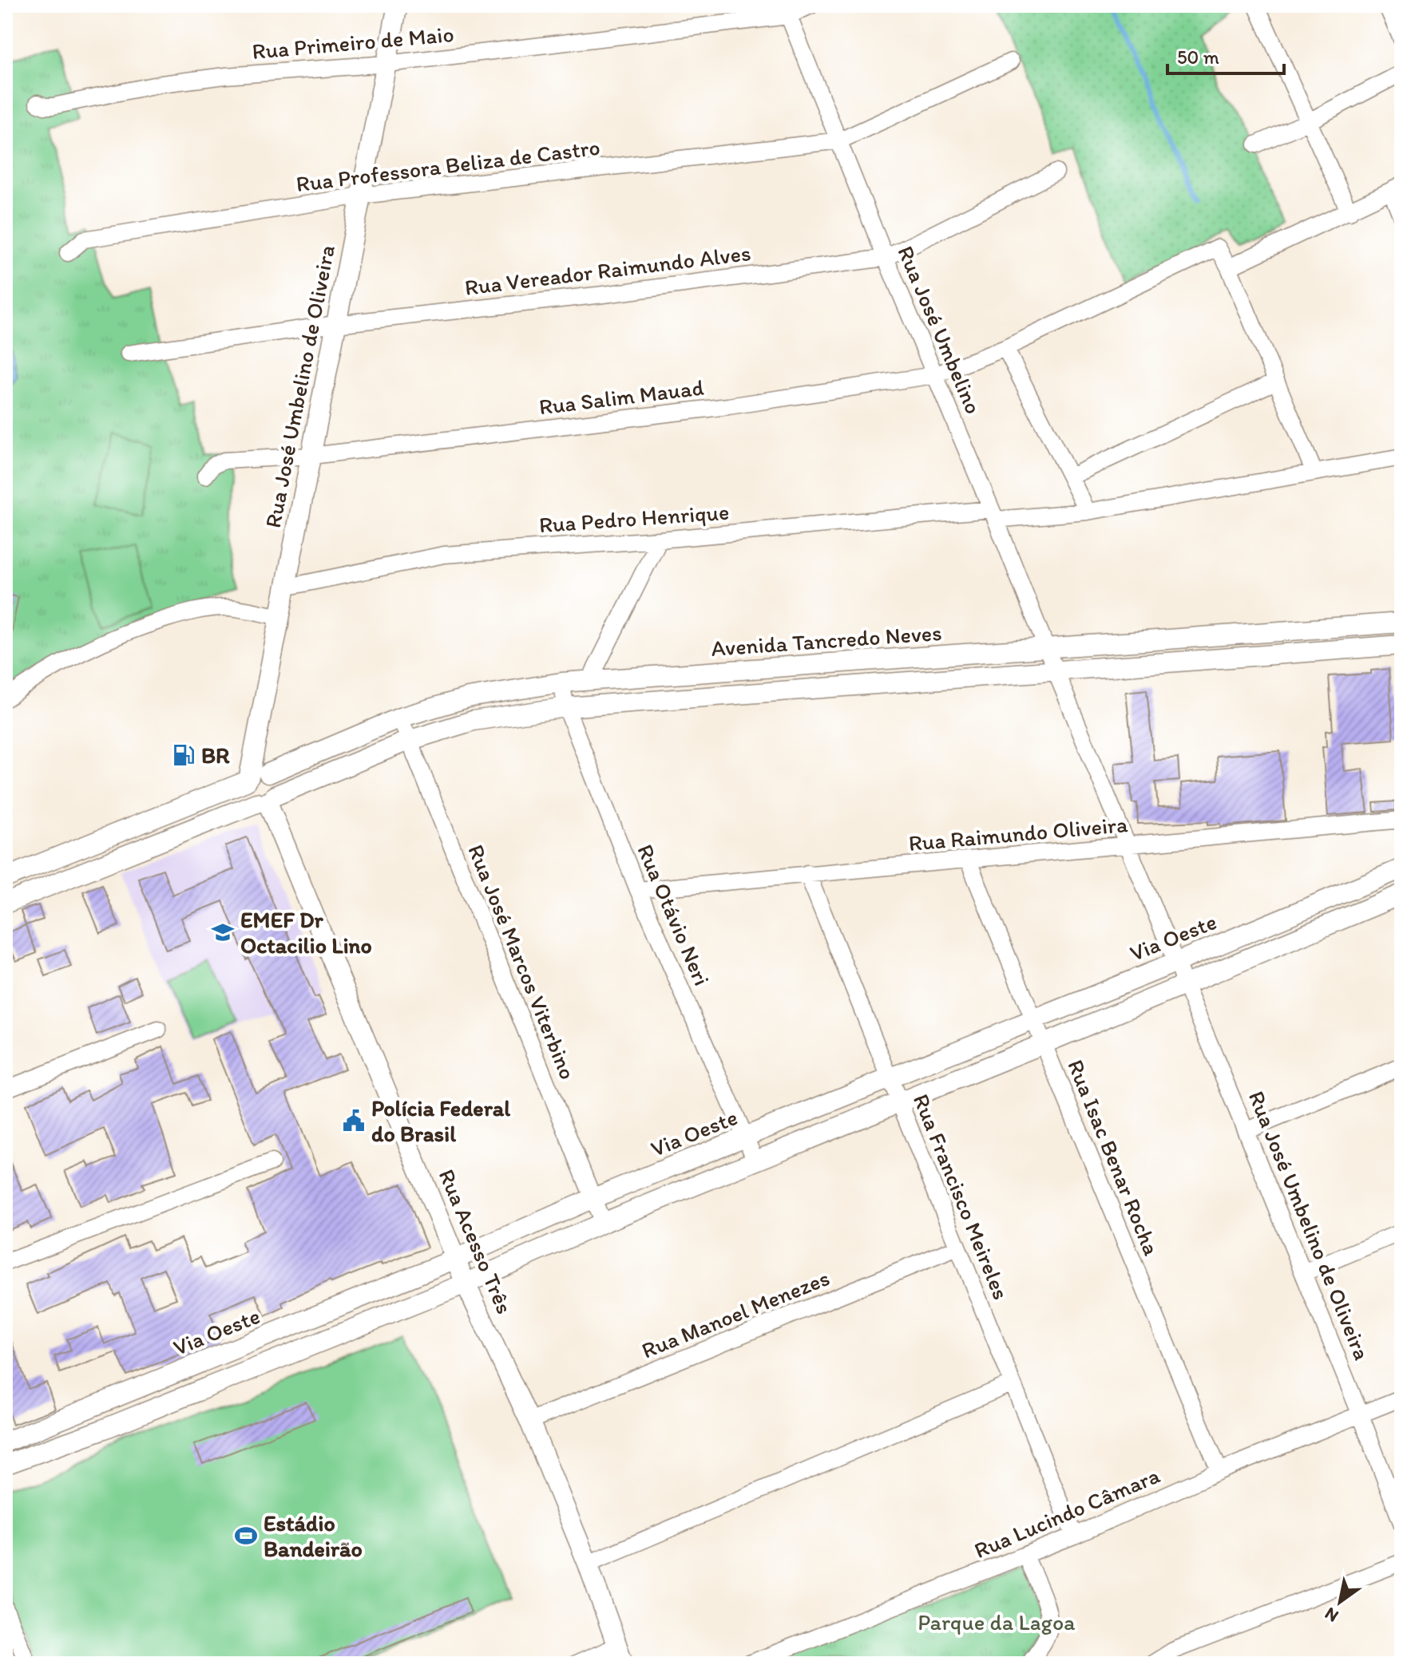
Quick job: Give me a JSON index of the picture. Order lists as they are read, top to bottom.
{
  "streets": {
    "street": [
      "Rua Primeiro de Maio",
      "Rua Professora Beliza de Castro",
      "Rua Vereador Raimundo Alves",
      "Rua José Umbelino",
      "Rua José Umbelino de Oliveira",
      "Rua Salim Mauad",
      "Rua Pedro Henrique",
      "Avenida Tancredo Neves",
      "Rua Raimundo Oliveira",
      "Rua Otávio Neri",
      "Via Oeste",
      "Rua José Marcos Viterbino",
      "Rua Isac Benar Rocha",
      "Rua Francisco Meireles",
      "Rua Acesso Três",
      "Rua Manoel Menezes",
      "Rua Lucindo Câmara"
    ]
  },
  "crossings": [
    ["Rua Primeiro de Maio", "Rua José Umbelino"],
    ["Rua Primeiro de Maio", "Rua José Umbelino de Oliveira"],
    ["Rua Professora Beliza de Castro", "Rua José Umbelino"],
    ["Rua Professora Beliza de Castro", "Rua José Umbelino de Oliveira"],
    ["Rua Vereador Raimundo Alves", "Rua José Umbelino"],
    ["Rua Vereador Raimundo Alves", "Rua José Umbelino de Oliveira"],
    ["Rua José Umbelino", "Rua José Umbelino de Oliveira"],
    ["Rua José Umbelino", "Rua Salim Mauad"],
    ["Rua José Umbelino", "Rua Pedro Henrique"],
    ["Rua José Umbelino", "Avenida Tancredo Neves"],
    ["Rua José Umbelino", "Rua Raimundo Oliveira"],
    ["Rua José Umbelino de Oliveira", "Rua Salim Mauad"],
    ["Rua José Umbelino de Oliveira", "Rua Pedro Henrique"],
    ["Rua José Umbelino de Oliveira", "Avenida Tancredo Neves"],
    ["Rua José Umbelino de Oliveira", "Rua Raimundo Oliveira"],
    ["Rua José Umbelino de Oliveira", "Via Oeste"],
    ["Rua José Umbelino de Oliveira", "Rua Lucindo Câmara"],
    ["Avenida Tancredo Neves", "Rua Otávio Neri"],
    ["Avenida Tancredo Neves", "Rua José Marcos Viterbino"],
    ["Rua Raimundo Oliveira", "Rua Otávio Neri"],
    ["Rua Raimundo Oliveira", "Rua Isac Benar Rocha"],
    ["Rua Raimundo Oliveira", "Rua Francisco Meireles"],
    ["Rua Otávio Neri", "Via Oeste"],
    ["Via Oeste", "Rua José Marcos Viterbino"],
    ["Via Oeste", "Rua Isac Benar Rocha"],
    ["Via Oeste", "Rua Francisco Meireles"],
    ["Via Oeste", "Rua Acesso Três"],
    ["Rua Isac Benar Rocha", "Rua Lucindo Câmara"],
    ["Rua Francisco Meireles", "Rua Manoel Menezes"],
    ["Rua Francisco Meireles", "Rua Lucindo Câmara"],
    ["Rua Acesso Três", "Rua Manoel Menezes"]
  ],
  "parks": ["Parque da Lagoa"],
  "places": {
    "fuel station": ["BR"],
    "school or university": ["EMEF Dr Octacilio Lino"],
    "public building": ["Polícia Federal do Brasil"],
    "sports": ["Estádio Bandeirão"]
  },
  "scale_bar": "50 m",
  "north": "bottom left"
}
